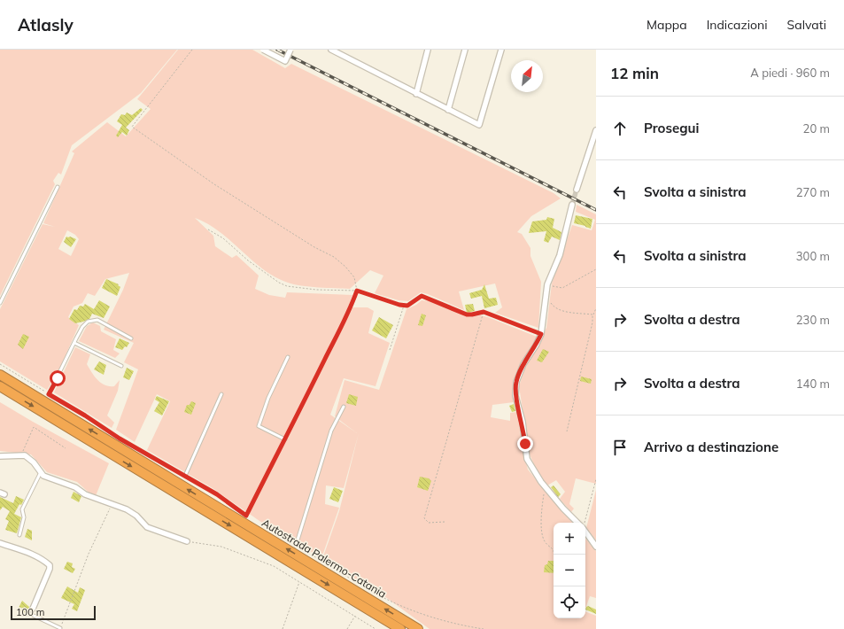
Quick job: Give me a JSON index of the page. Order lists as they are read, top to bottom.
{
  "streets": {
    "highway": ["Autostrada Palermo-Catania"]
  },
  "scale_bar": "100 m",
  "north": "top right",
  "page": {
    "header": "Atlasly",
    "nav": ["Mappa", "Indicazioni", "Salvati"],
    "heading": ["12 min", "A piedi · 960 m"],
    "list": [
      ["Prosegui", "20 m"],
      ["Svolta a sinistra", "270 m"],
      ["Svolta a sinistra", "300 m"],
      ["Svolta a destra", "230 m"],
      ["Svolta a destra", "140 m"],
      "Arrivo a destinazione"
    ],
    "map_buttons": ["+", "−"],
    "scale": "100 m"
  }
}
